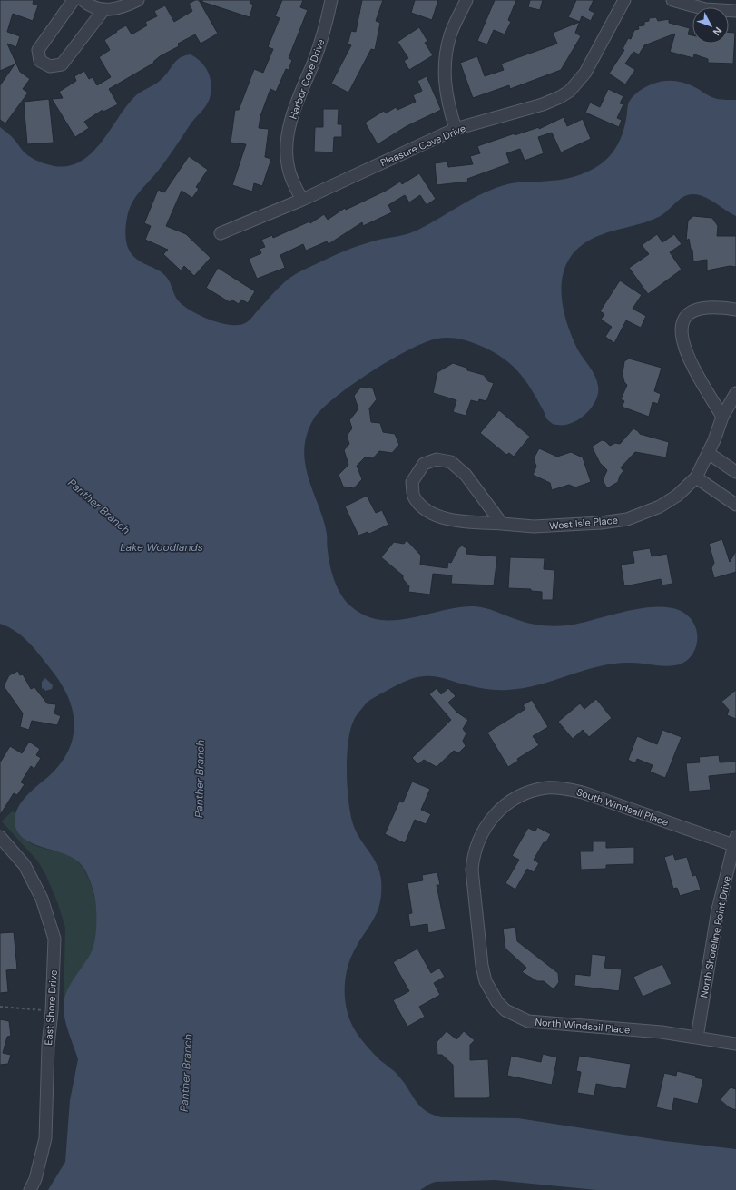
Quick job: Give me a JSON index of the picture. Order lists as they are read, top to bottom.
{
  "streets": {
    "street": [
      "Harbor Cove Drive",
      "Pleasure Cove Drive",
      "West Isle Place",
      "South Windsail Place",
      "North Shoreline Point Drive",
      "East Shore Drive",
      "North Windsail Place"
    ]
  },
  "crossings": [
    ["Harbor Cove Drive", "Pleasure Cove Drive"],
    ["South Windsail Place", "North Shoreline Point Drive"],
    ["South Windsail Place", "North Windsail Place"],
    ["North Shoreline Point Drive", "North Windsail Place"]
  ],
  "water": ["Panther Branch", "Lake Woodlands"],
  "north": "bottom right"
}
